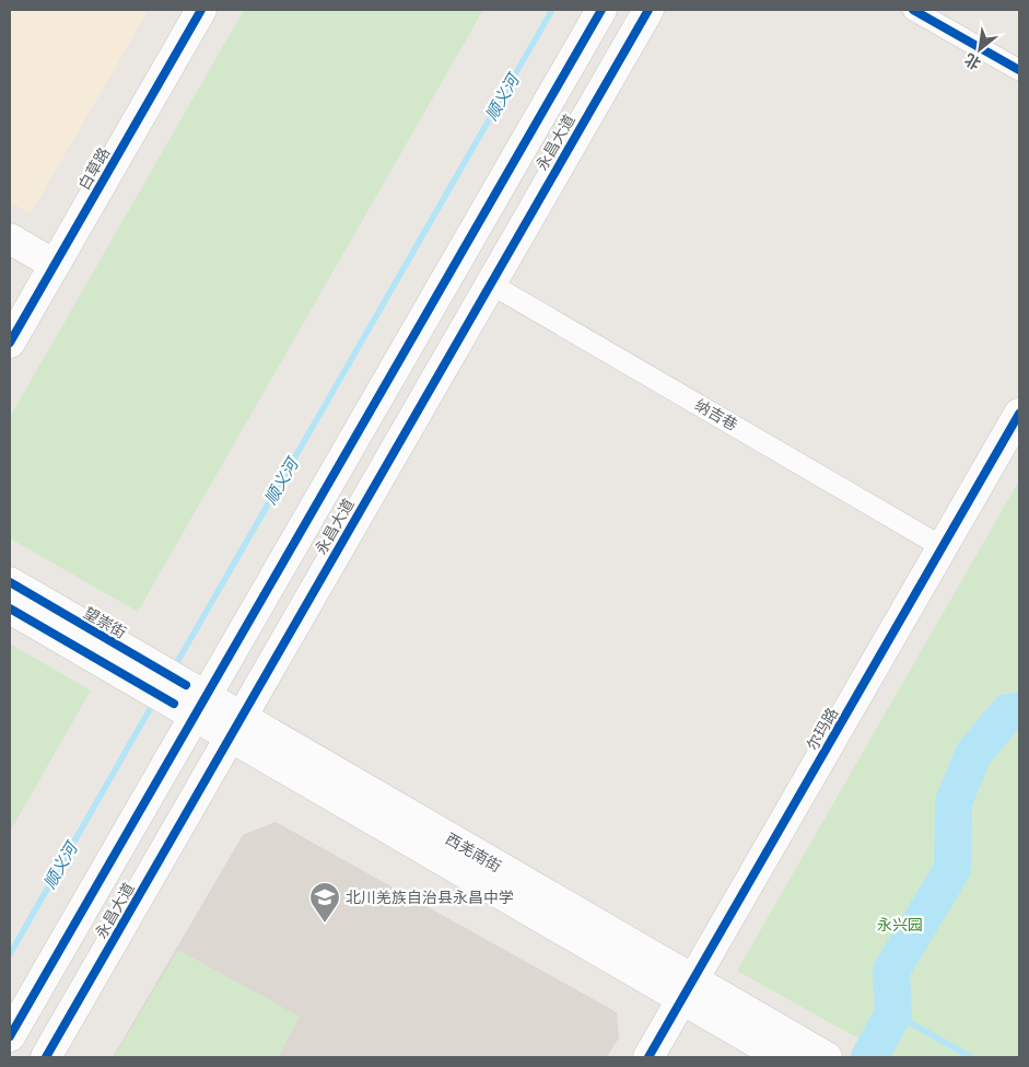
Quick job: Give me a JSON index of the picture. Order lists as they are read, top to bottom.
{
  "streets": {
    "main road": [
      "永昌大道",
      "白草路",
      "望崇街",
      "尔玛路",
      "西羌南街"
    ],
    "street": ["纳吉巷"]
  },
  "crossings": [
    ["永昌大道", "纳吉巷"],
    ["永昌大道", "望崇街"],
    ["永昌大道", "西羌南街"],
    ["纳吉巷", "尔玛路"],
    ["望崇街", "西羌南街"],
    ["尔玛路", "西羌南街"]
  ],
  "water": ["顺义河"],
  "parks": ["永兴园"],
  "places": {
    "school or university": ["北川羌族自治县永昌中学"]
  },
  "north": "bottom left"
}
